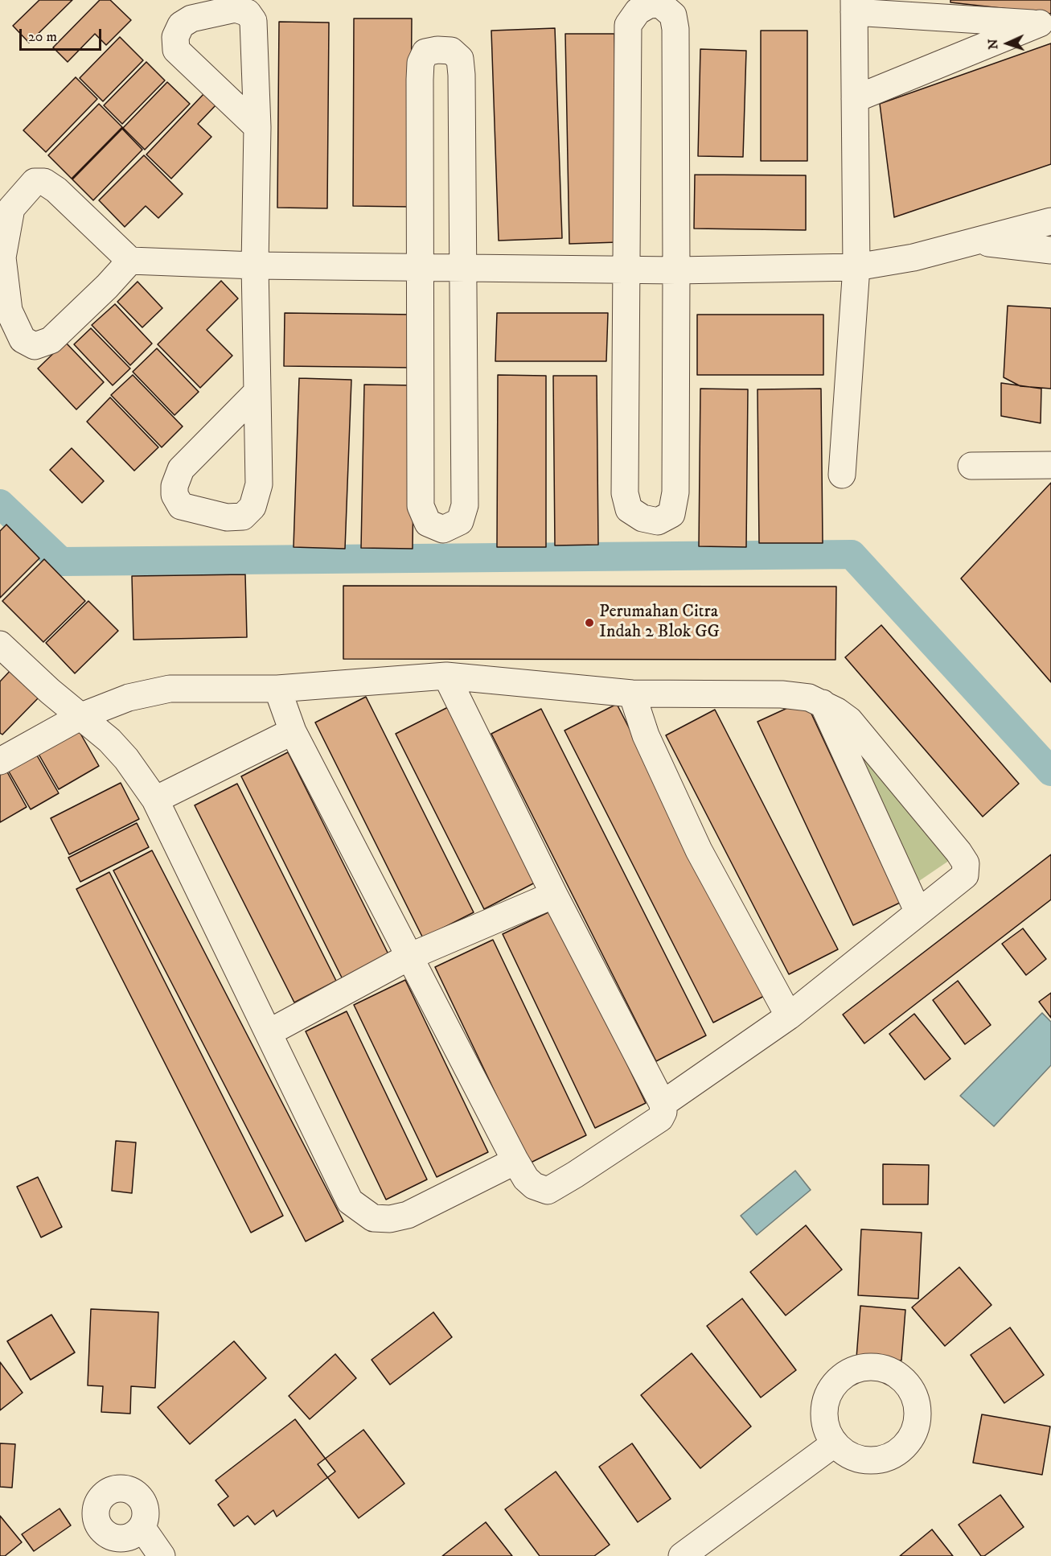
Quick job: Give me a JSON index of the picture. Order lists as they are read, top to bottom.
{
  "places": ["Perumahan Citra Indah 2 Blok GG"],
  "scale_bar": "20 m",
  "north": "left"
}
